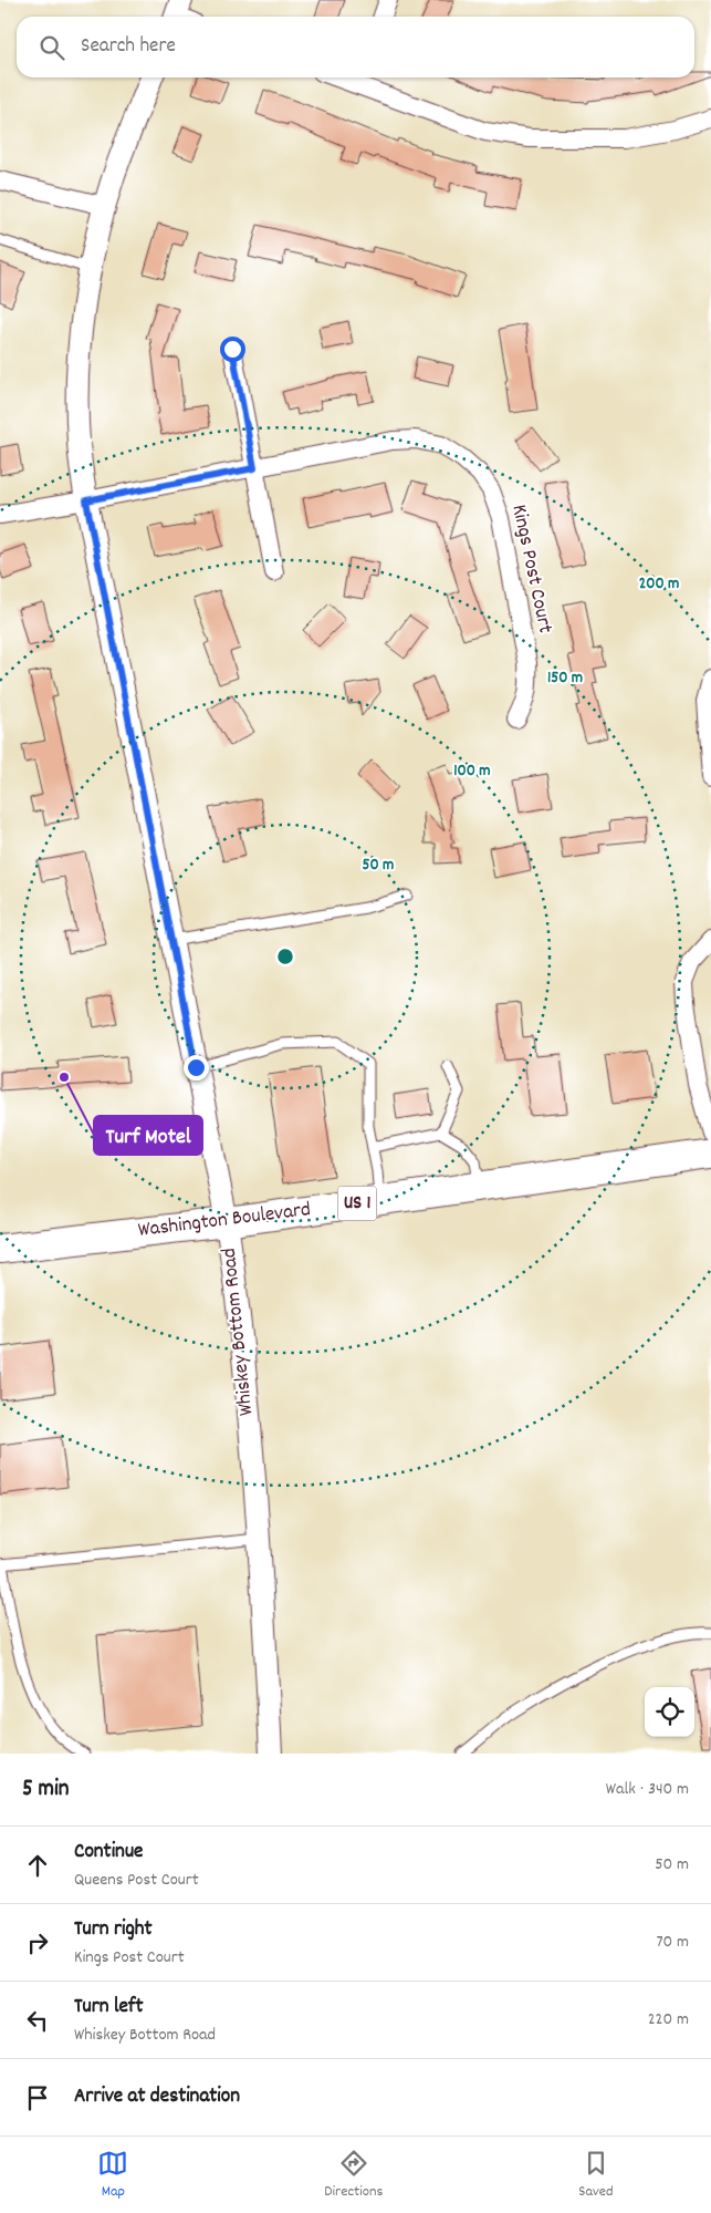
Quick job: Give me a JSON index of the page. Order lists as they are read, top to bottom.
{
  "streets": {
    "main road": ["US 1", "Washington Boulevard"],
    "street": ["Kings Post Court", "Whiskey Bottom Road"]
  },
  "crossings": [
    ["Kings Post Court", "Whiskey Bottom Road"],
    ["Washington Boulevard", "Whiskey Bottom Road"]
  ],
  "places": ["Turf Motel"],
  "page": {
    "search": "Search here",
    "heading": ["5 min", "Walk · 340 m"],
    "list": [
      ["Continue", "Queens Post Court", "50 m"],
      ["Turn right", "Kings Post Court", "70 m"],
      ["Turn left", "Whiskey Bottom Road", "220 m"],
      "Arrive at destination"
    ],
    "nav": ["Map", "Directions", "Saved"]
  },
  "rings": [
    "200 m",
    "150 m",
    "100 m",
    "50 m"
  ]
}
